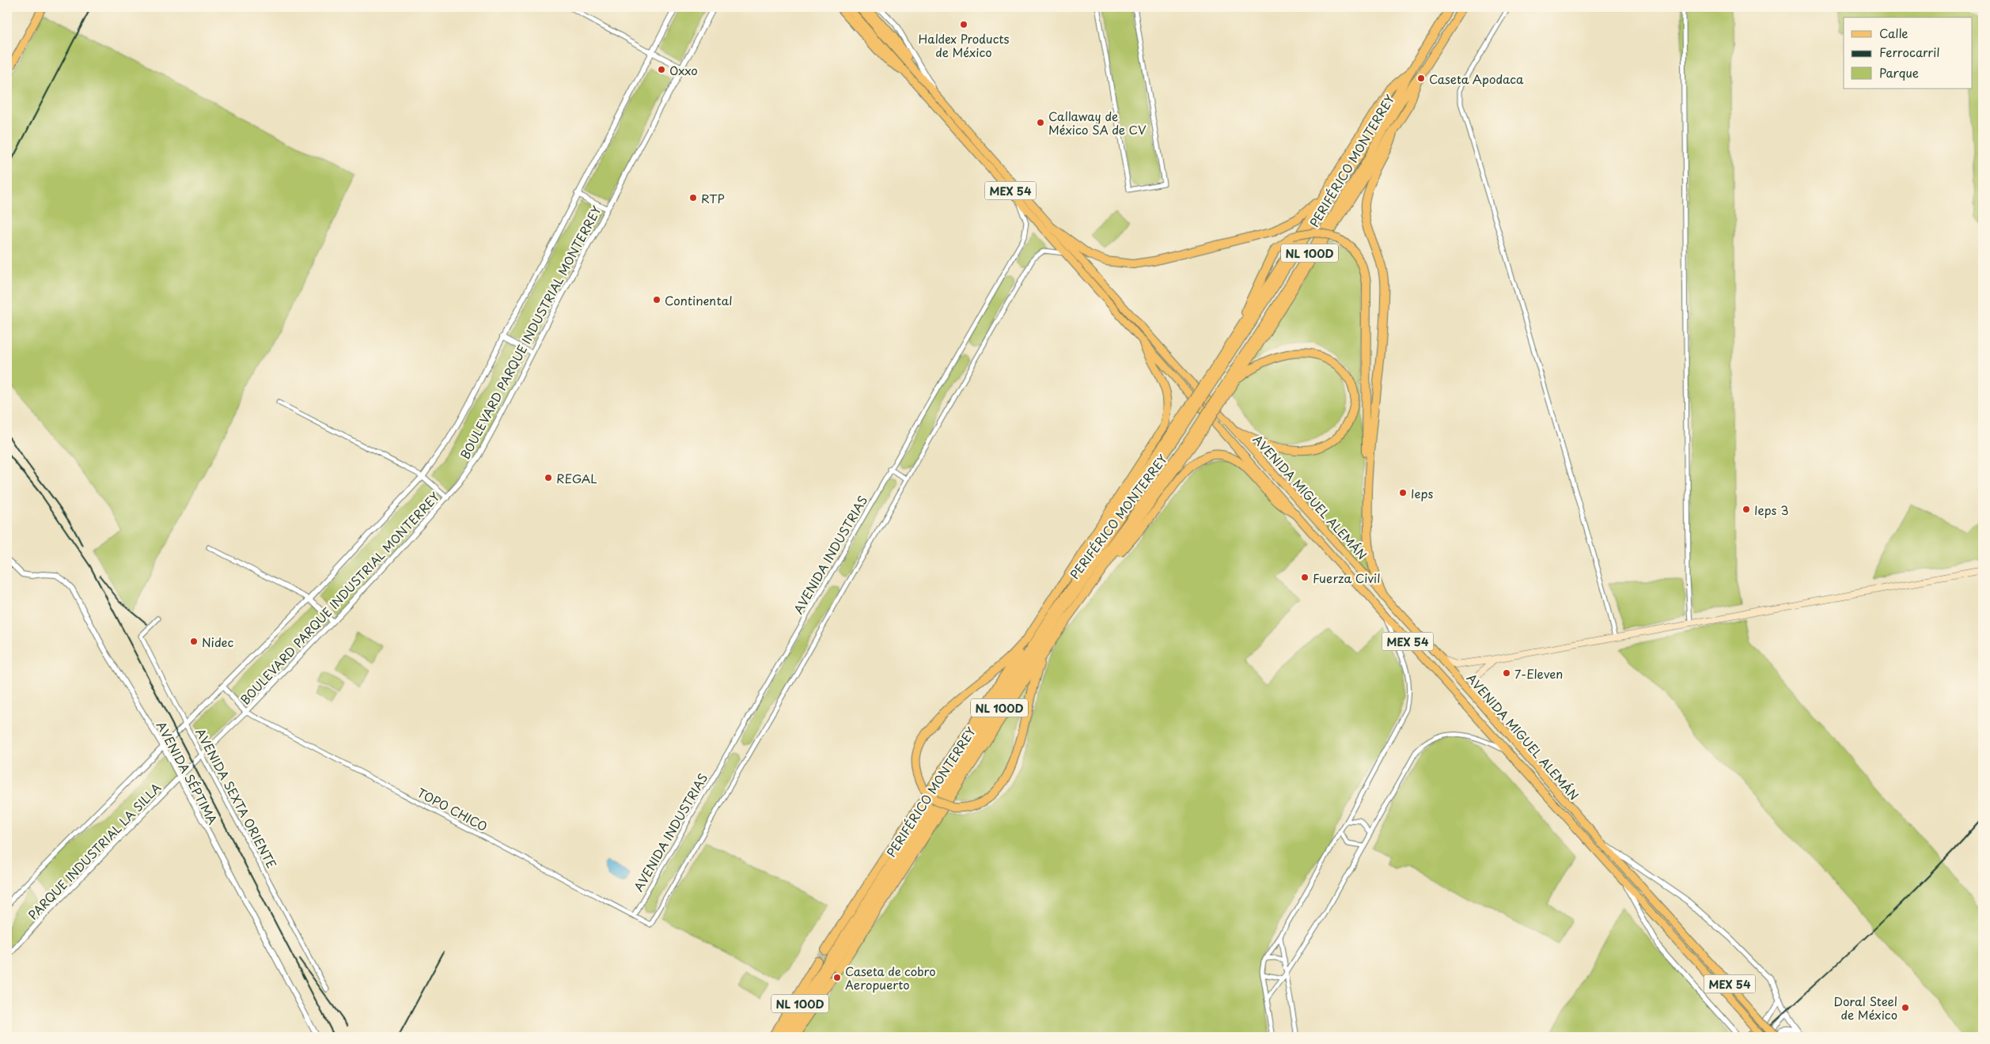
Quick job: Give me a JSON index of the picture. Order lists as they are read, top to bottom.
{
  "streets": {
    "highway": ["PERIFÉRICO MONTERREY", "NL 100D"],
    "main road": ["MEX 54", "AVENIDA MIGUEL ALEMÁN"],
    "street": [
      "BOULEVARD PARQUE INDUSTRIAL MONTERREY",
      "AVENIDA INDUSTRIAS",
      "AVENIDA SÉPTIMA",
      "AVENIDA SEXTA ORIENTE",
      "TOPO CHICO",
      "PARQUE INDUSTRIAL LA SILLA"
    ]
  },
  "crossings": [
    ["BOULEVARD PARQUE INDUSTRIAL MONTERREY", "AVENIDA SÉPTIMA"],
    ["BOULEVARD PARQUE INDUSTRIAL MONTERREY", "AVENIDA SEXTA ORIENTE"],
    ["BOULEVARD PARQUE INDUSTRIAL MONTERREY", "TOPO CHICO"],
    ["BOULEVARD PARQUE INDUSTRIAL MONTERREY", "PARQUE INDUSTRIAL LA SILLA"],
    ["AVENIDA MIGUEL ALEMÁN", "AVENIDA INDUSTRIAS"],
    ["AVENIDA INDUSTRIAS", "TOPO CHICO"],
    ["AVENIDA SÉPTIMA", "PARQUE INDUSTRIAL LA SILLA"],
    ["AVENIDA SEXTA ORIENTE", "PARQUE INDUSTRIAL LA SILLA"]
  ],
  "places": [
    "Haldex Products de México",
    "Oxxo",
    "Caseta Apodaca",
    "Callaway de México SA de CV",
    "RTP",
    "Continental",
    "REGAL",
    "Ieps",
    "Ieps 3",
    "Fuerza Civil",
    "Nidec",
    "7-Eleven",
    "Caseta de cobro Aeropuerto",
    "Doral Steel de México"
  ],
  "legend": ["Calle", "Ferrocarril", "Parque"]
}
